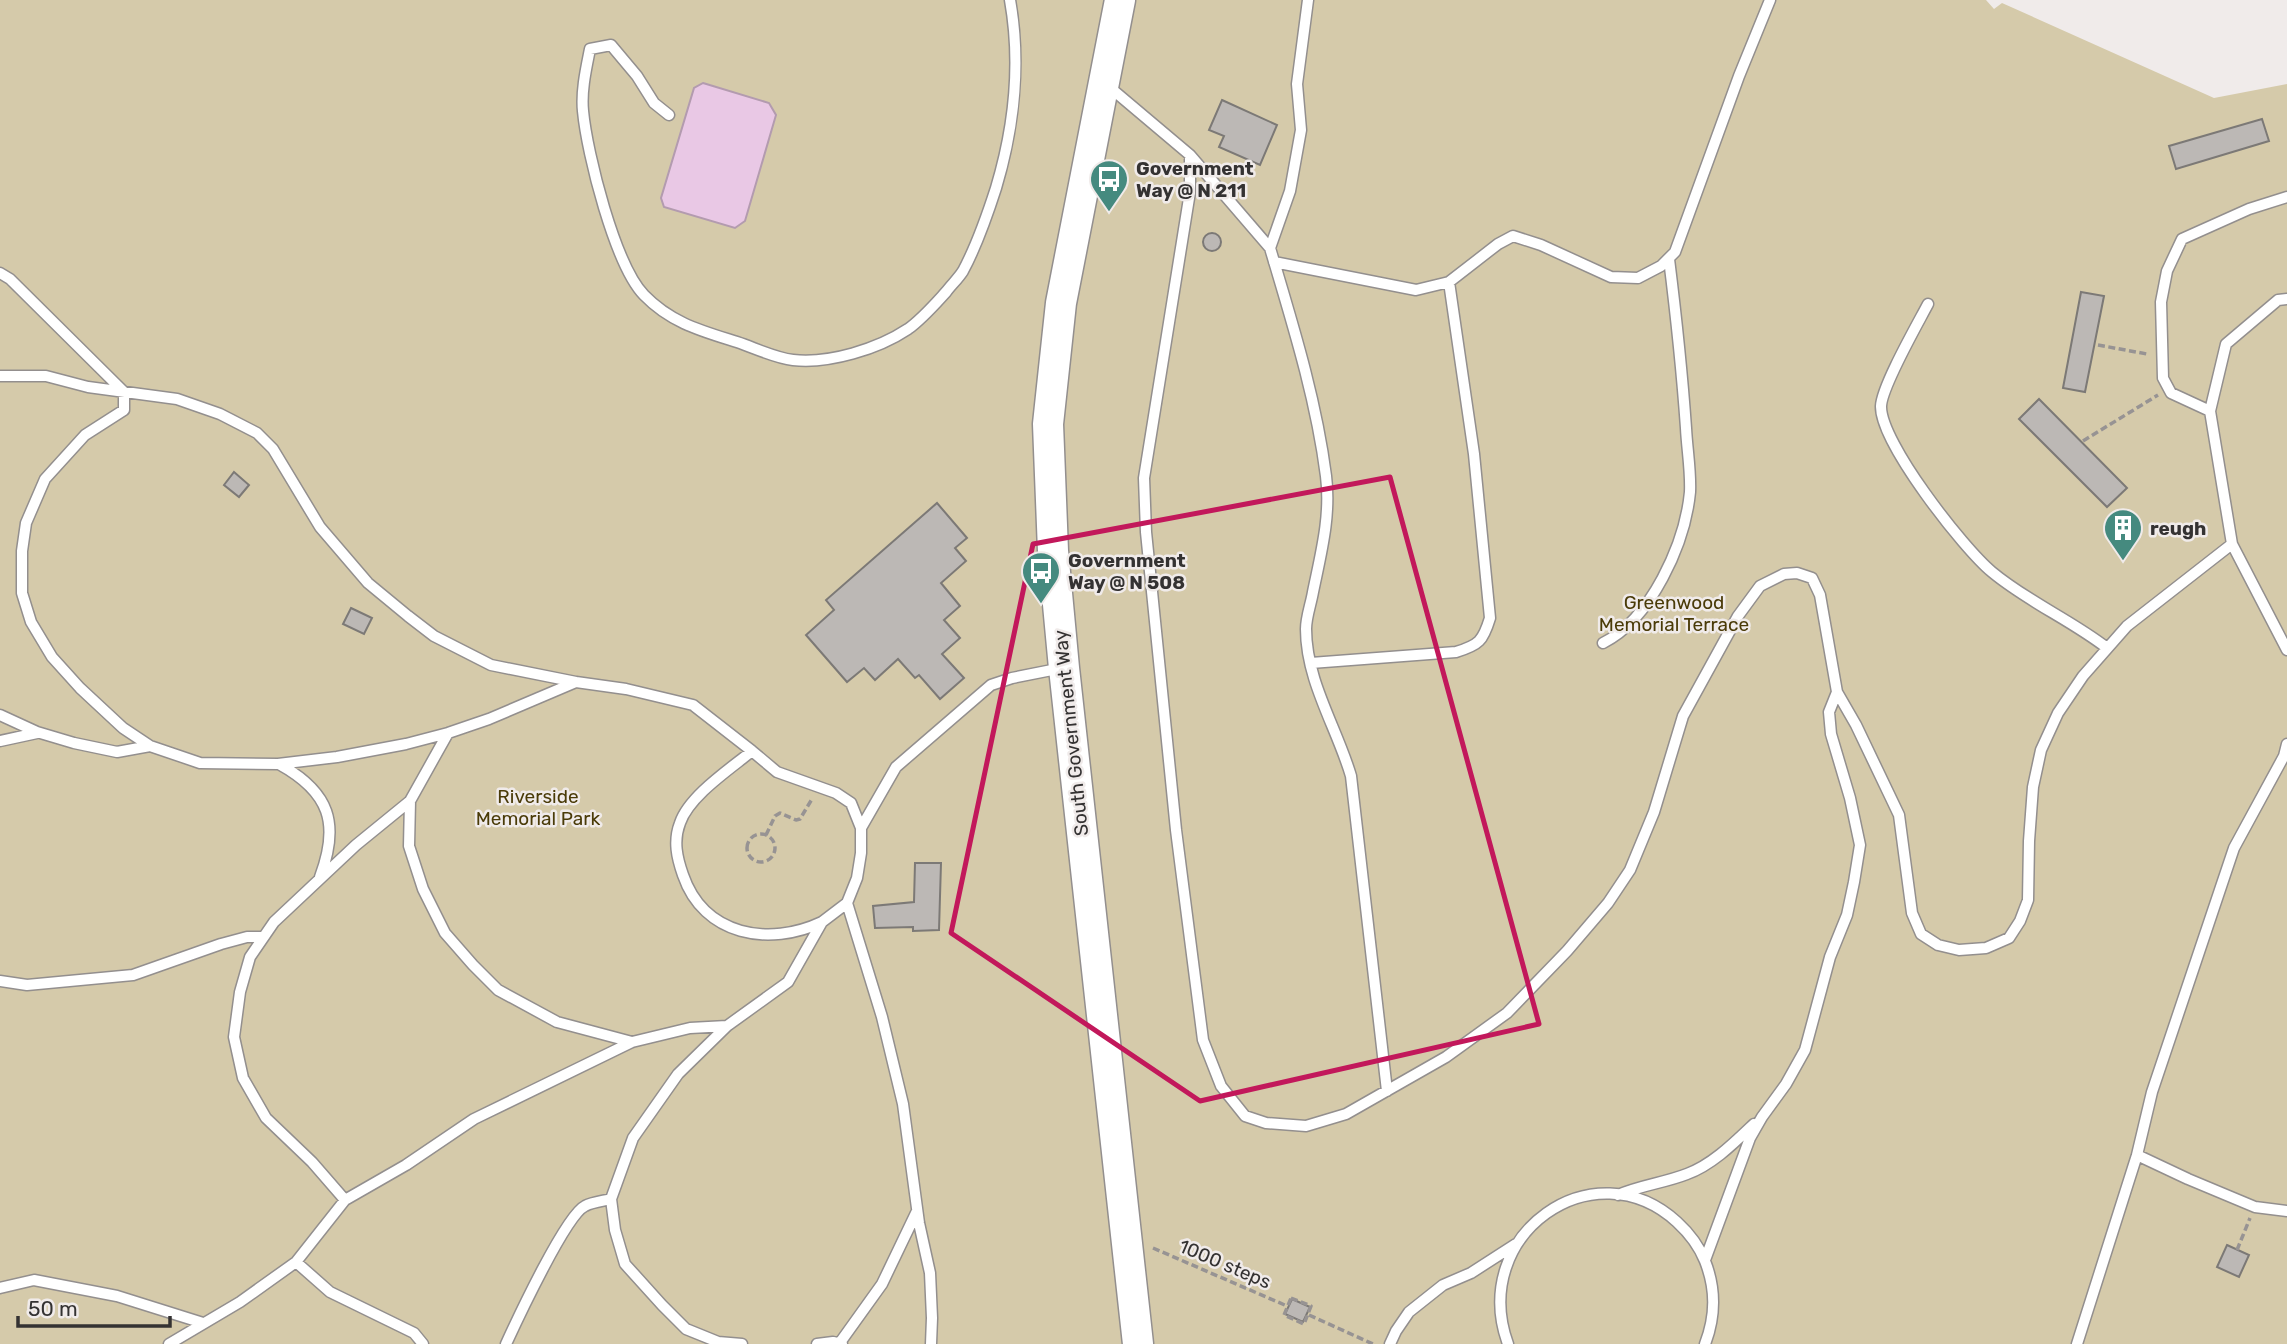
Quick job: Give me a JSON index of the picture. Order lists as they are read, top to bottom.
{
  "streets": {
    "main road": ["South Government Way"],
    "path": ["1000 steps"]
  },
  "parks": ["Greenwood Memorial Terrace", "Riverside Memorial Park"],
  "places": {
    "bus stop": ["Government Way @ N 211", "Government Way @ N 508"],
    "building": ["reugh"]
  },
  "scale_bar": "50 m"
}
